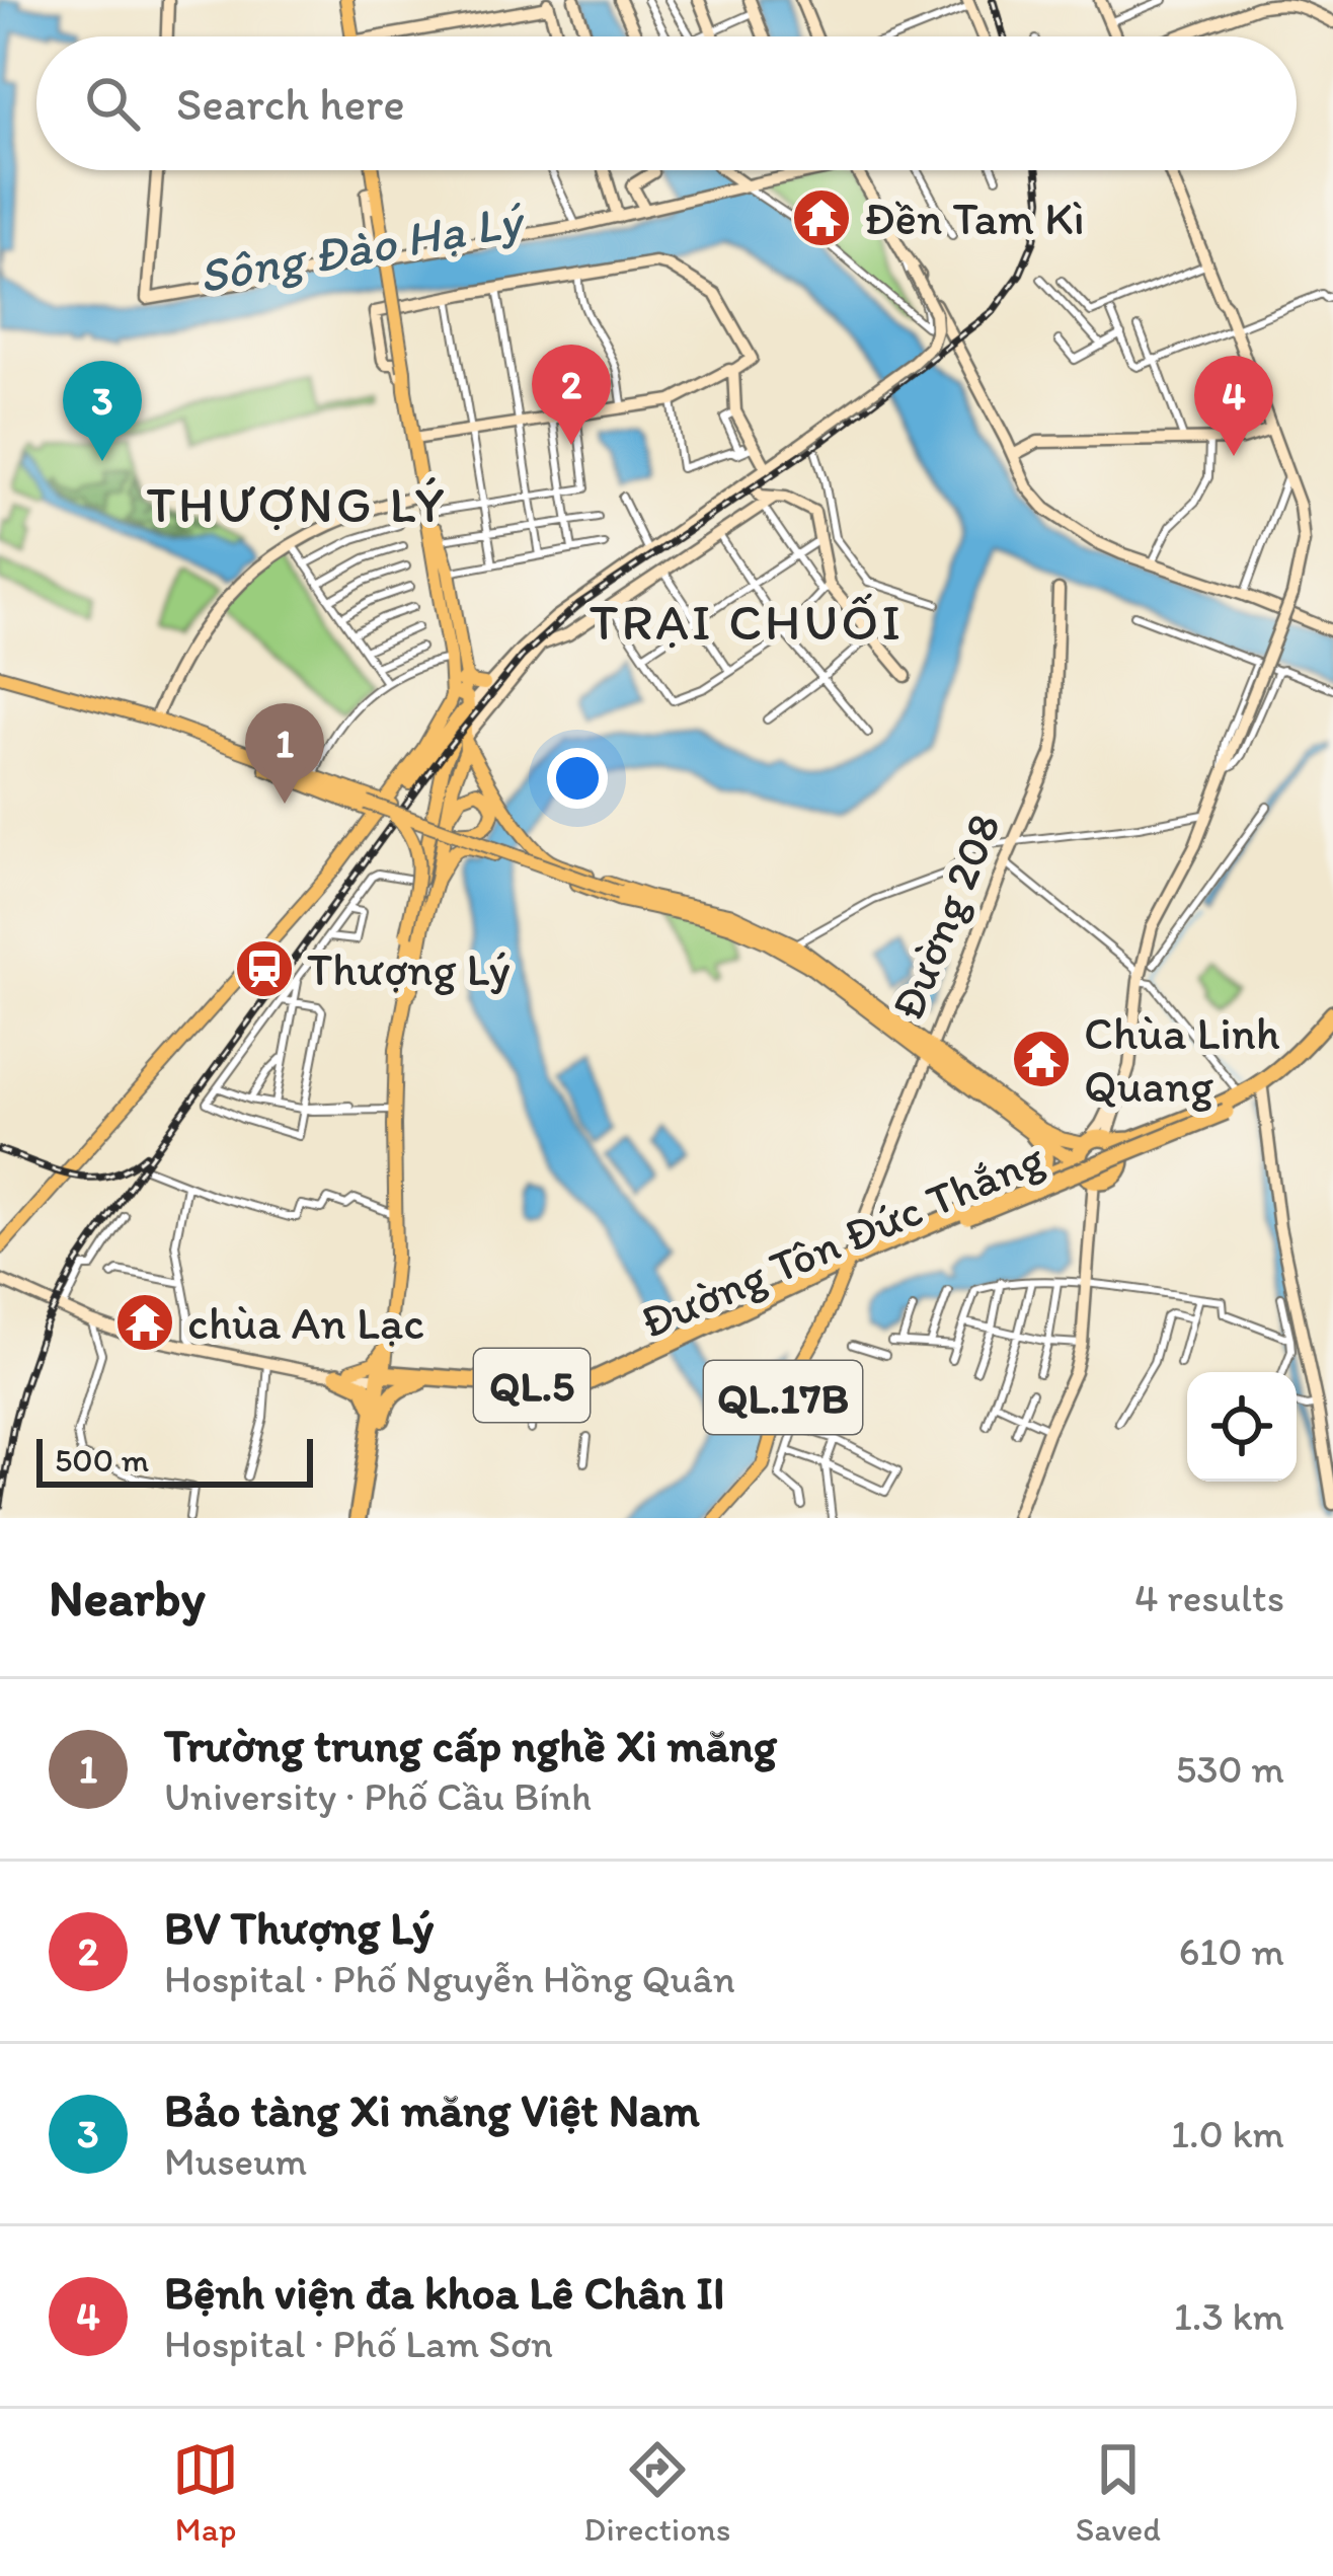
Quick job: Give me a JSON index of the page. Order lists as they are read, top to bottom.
{
  "streets": {
    "highway": ["Đường Tôn Đức Thắng", "QL.5"],
    "main road": ["Đường 208", "QL.17B"]
  },
  "crossings": [
    ["Đường 208", "Đường Tôn Đức Thắng"],
    ["Đường 208", "QL.17B"],
    ["Đường Tôn Đức Thắng", "QL.17B"]
  ],
  "districts": ["THƯỢNG LÝ", "TRẠI CHUỐI"],
  "water": ["Sông Đào Hạ Lý"],
  "places": {
    "temple": ["Đền Tam Kì", "Chùa Linh Quang", "chùa An Lạc"],
    "station": ["Thượng Lý"]
  },
  "scale_bar": "500 m",
  "page": {
    "search": "Search here",
    "pins": [
      "2",
      "4",
      "3",
      "1"
    ],
    "scale": "500 m",
    "heading": ["Nearby", "4 results"],
    "list": [
      {
        "mark": "1",
        "name": "Trường trung cấp nghề Xi măng",
        "note": "University · Phố Cầu Bính",
        "value": "530 m"
      },
      {
        "mark": "2",
        "name": "BV Thượng Lý",
        "note": "Hospital · Phố Nguyễn Hồng Quân",
        "value": "610 m"
      },
      {
        "mark": "3",
        "name": "Bảo tàng Xi măng Việt Nam",
        "note": "Museum",
        "value": "1.0 km"
      },
      {
        "mark": "4",
        "name": "Bệnh viện đa khoa Lê Chân II",
        "note": "Hospital · Phố Lam Sơn",
        "value": "1.3 km"
      }
    ],
    "nav": ["Map", "Directions", "Saved"]
  }
}
